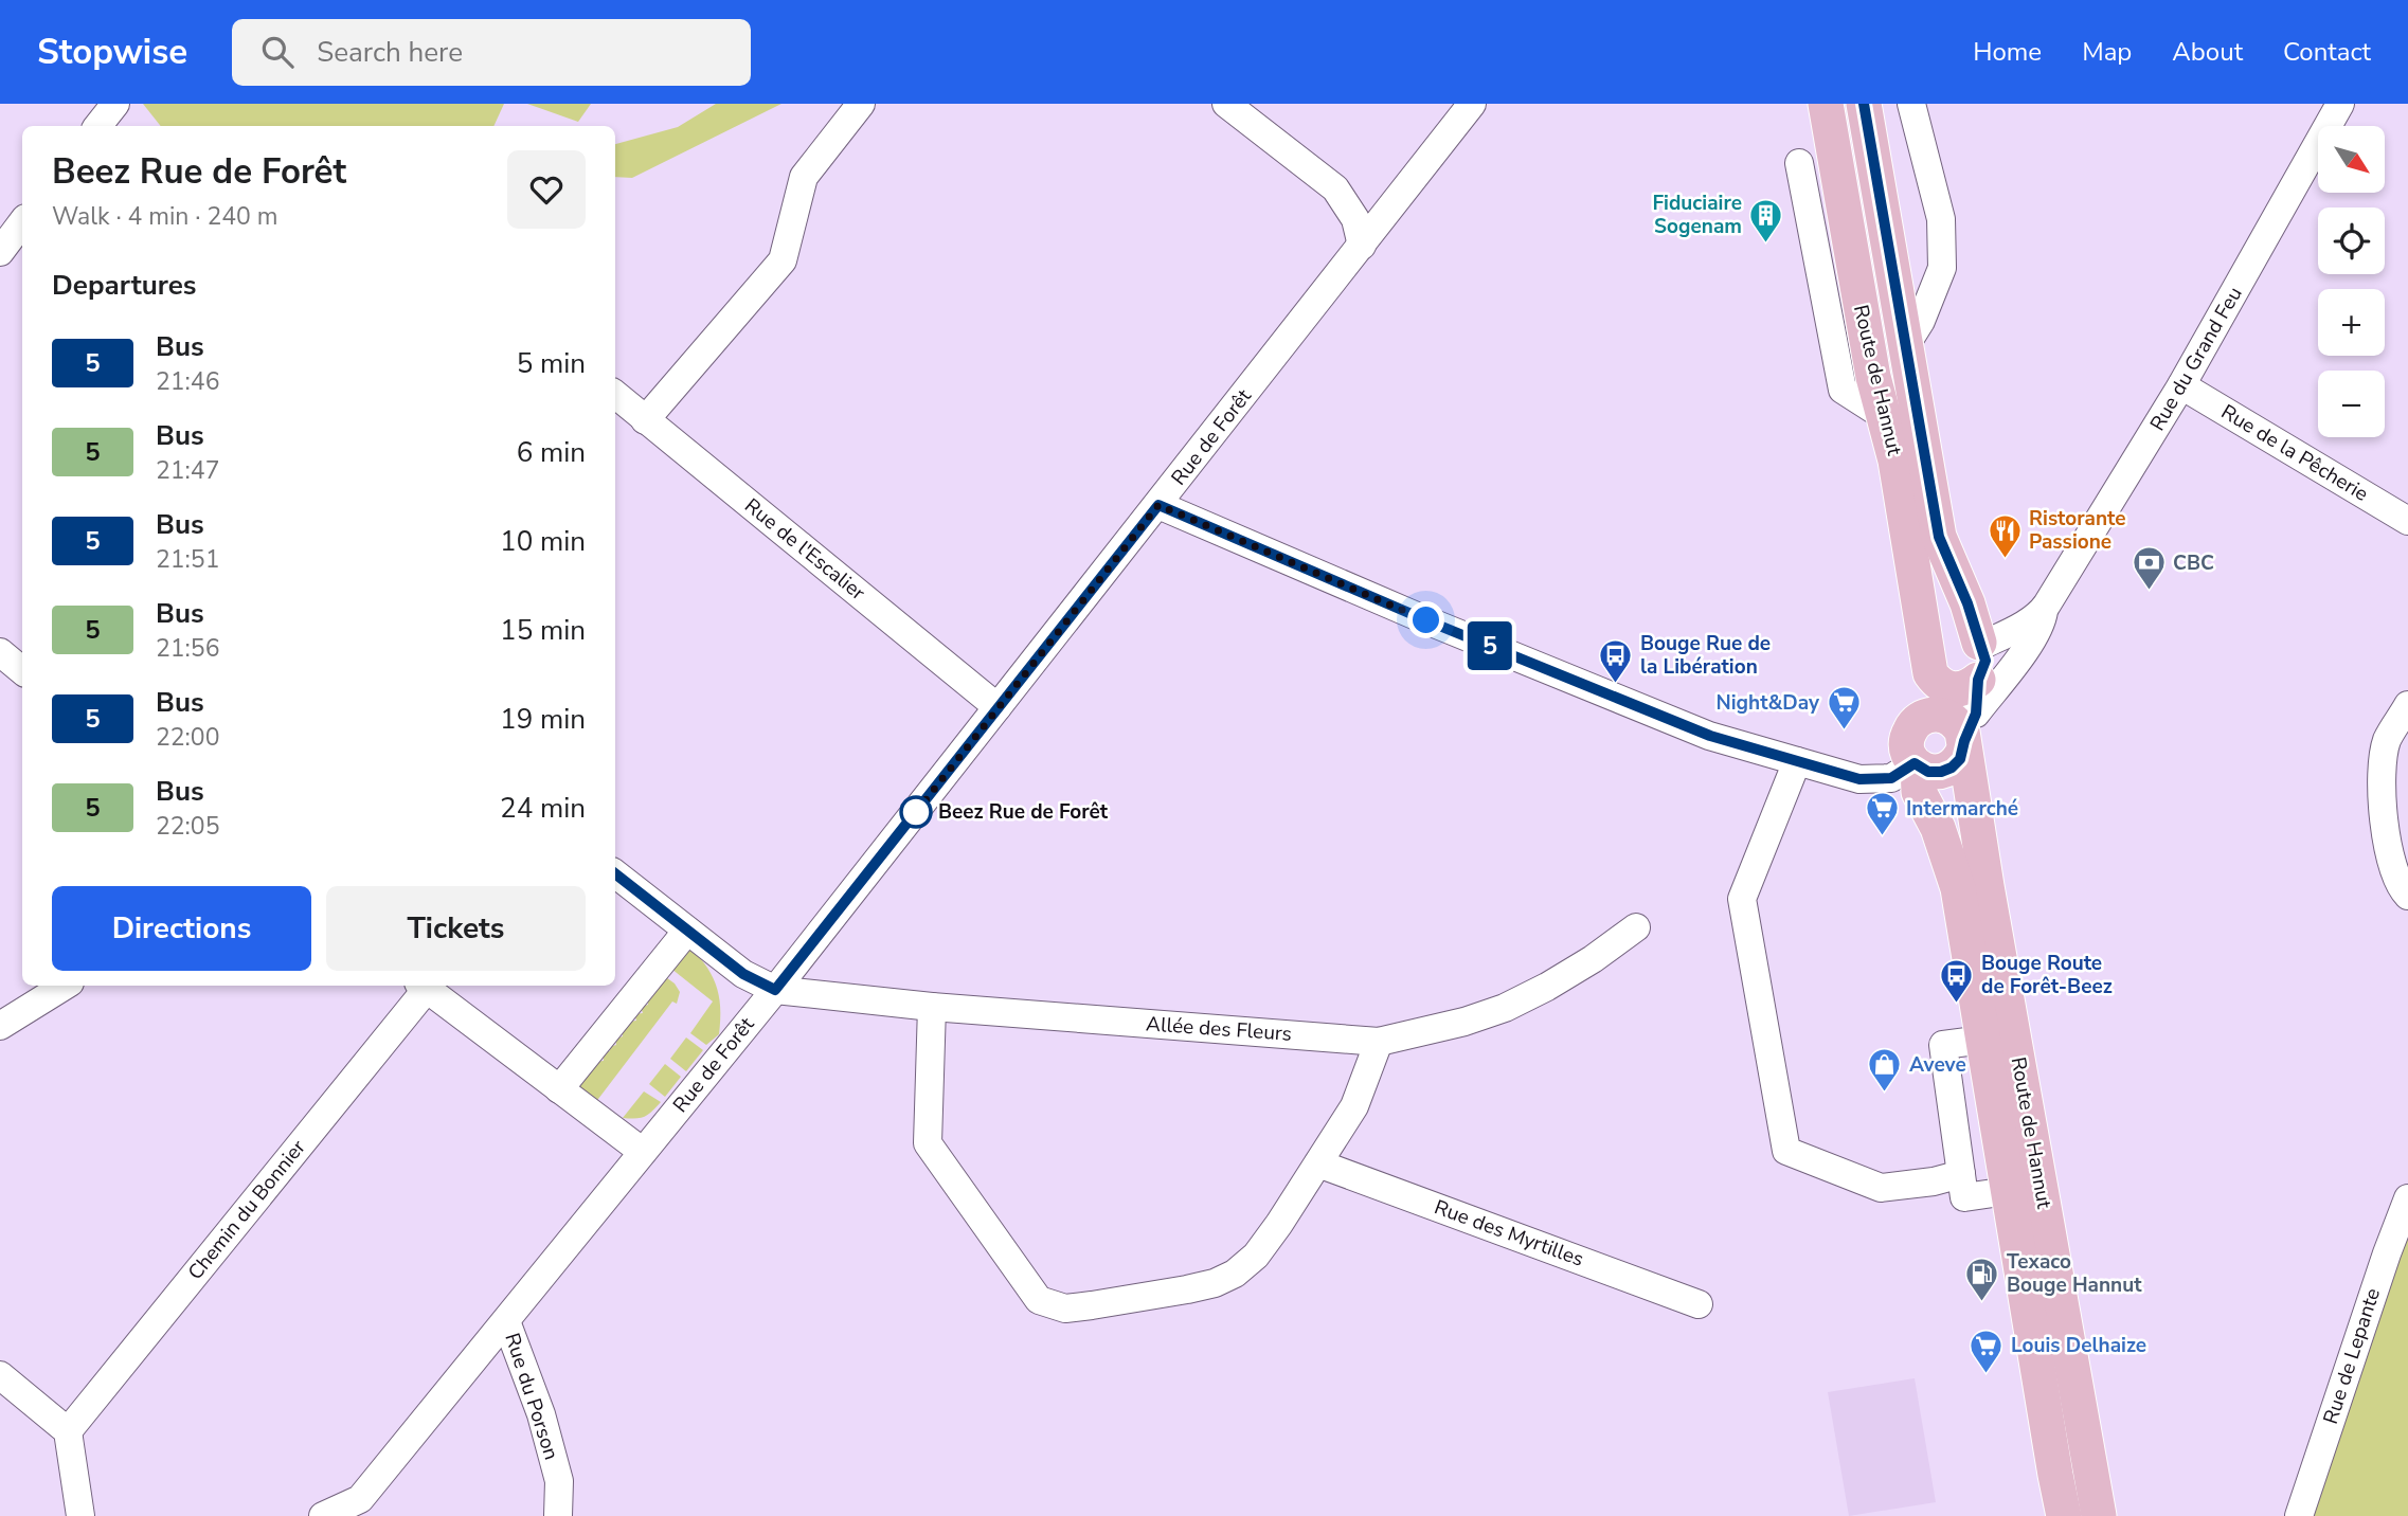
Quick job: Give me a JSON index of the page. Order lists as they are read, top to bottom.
{
  "streets": {
    "main road": ["Route de Hannut"],
    "street": [
      "Rue du Grand Feu",
      "Rue de Forêt",
      "Rue de la Pêcherie",
      "Rue de l'Escalier",
      "Allée des Fleurs",
      "Chemin du Bonnier",
      "Rue des Myrtilles",
      "Rue de Lepante",
      "Rue du Porson"
    ]
  },
  "crossings": [
    ["Rue du Grand Feu", "Route de Hannut"],
    ["Rue du Grand Feu", "Rue de la Pêcherie"],
    ["Rue de Forêt", "Rue de l'Escalier"],
    ["Rue de Forêt", "Allée des Fleurs"],
    ["Rue de Forêt", "Rue du Porson"]
  ],
  "places": {
    "building": ["Fiduciaire Sogenam"],
    "restaurant": ["Ristorante Passione"],
    "bank": ["CBC"],
    "bus stop": ["Bouge Rue de la Libération", "Bouge Route de Forêt-Beez"],
    "supermarket": ["Night&Day", "Intermarché", "Louis Delhaize"],
    "other": ["Beez Rue de Forêt"],
    "shop": ["Aveve"],
    "fuel station": ["Texaco Bouge Hannut"]
  },
  "lines": ["bus line 5"],
  "north": "bottom right",
  "page": {
    "header": "Stopwise",
    "search": "Search here",
    "nav": [
      "Home",
      "Map",
      "About",
      "Contact"
    ],
    "on_map": "5",
    "map_buttons": ["+", "−"],
    "heading": [
      ["Beez Rue de Forêt", "Walk · 4 min · 240 m"],
      "Departures"
    ],
    "list": [
      {
        "mark": "5",
        "name": "Bus",
        "note": "21:46",
        "value": "5 min"
      },
      {
        "mark": "5",
        "name": "Bus",
        "note": "21:47",
        "value": "6 min"
      },
      {
        "mark": "5",
        "name": "Bus",
        "note": "21:51",
        "value": "10 min"
      },
      {
        "mark": "5",
        "name": "Bus",
        "note": "21:56",
        "value": "15 min"
      },
      {
        "mark": "5",
        "name": "Bus",
        "note": "22:00",
        "value": "19 min"
      },
      {
        "mark": "5",
        "name": "Bus",
        "note": "22:05",
        "value": "24 min"
      }
    ],
    "buttons": ["Directions", "Tickets"]
  }
}
